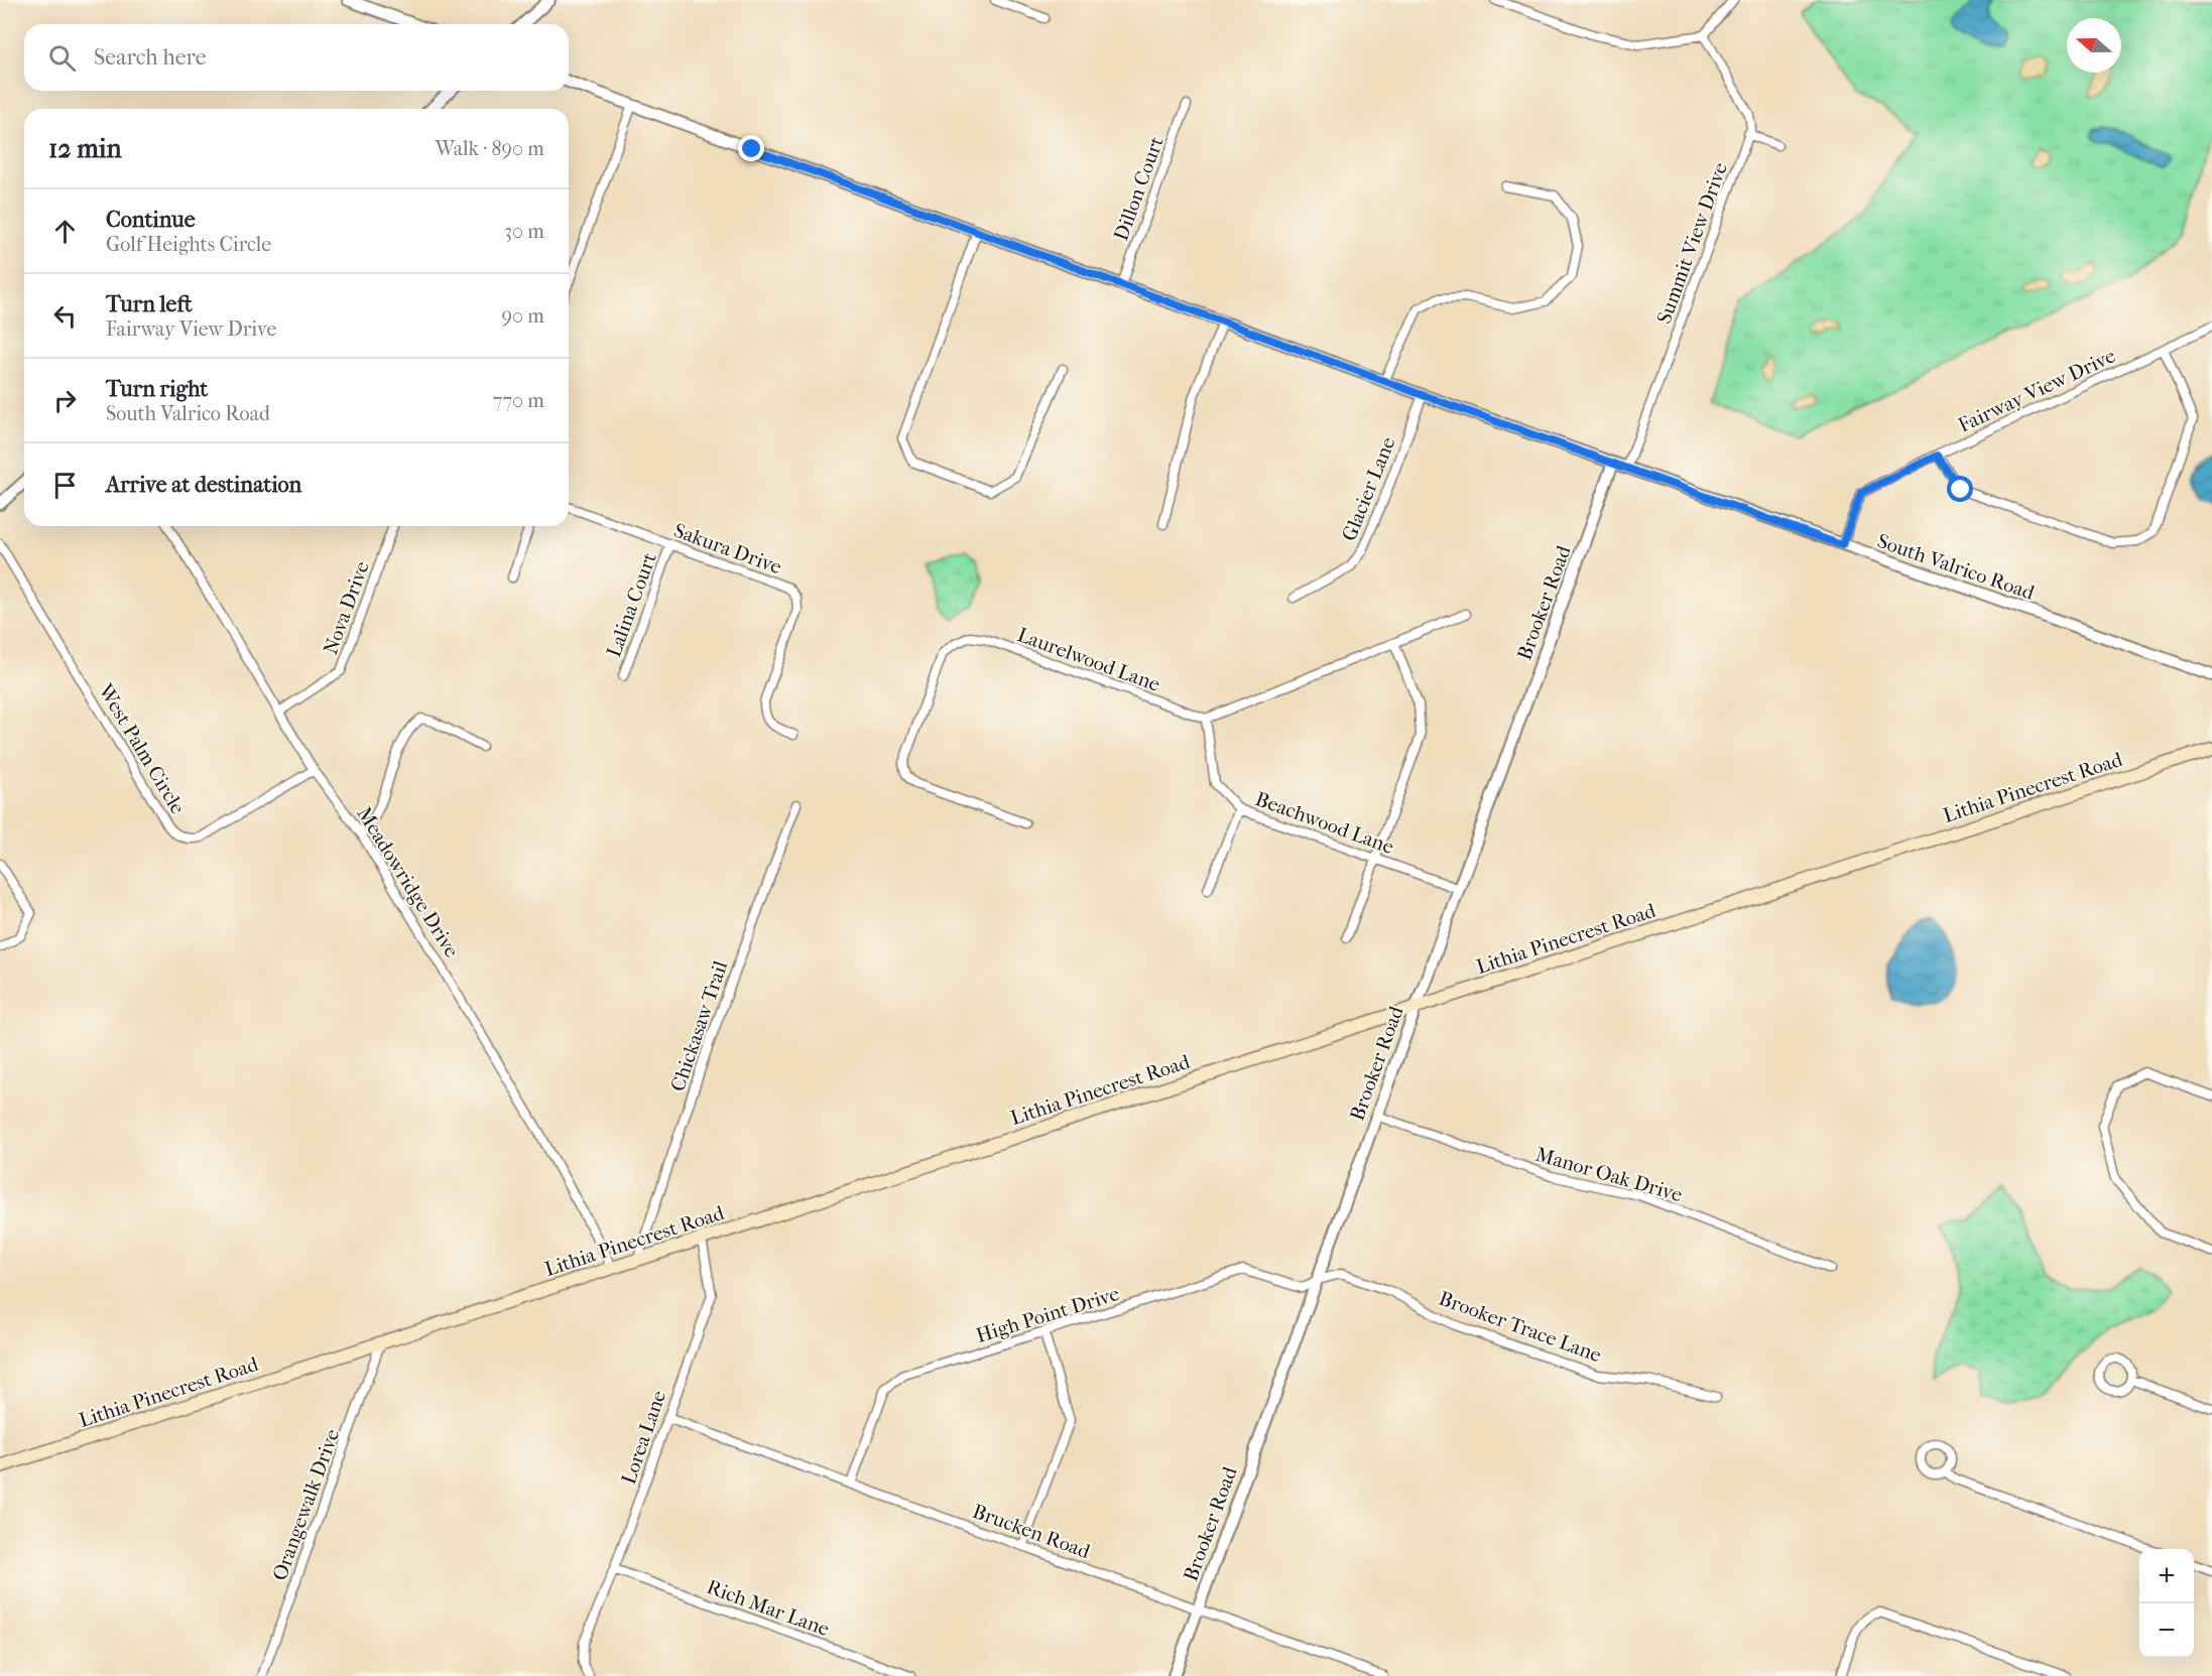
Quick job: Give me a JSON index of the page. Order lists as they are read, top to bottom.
{
  "streets": {
    "main road": ["Lithia Pinecrest Road"],
    "street": [
      "Dillon Court",
      "Summit View Drive",
      "Fairway View Drive",
      "Glacier Lane",
      "Sakura Drive",
      "South Valrico Road",
      "Brooker Road",
      "Lalina Court",
      "Nova Drive",
      "Laurelwood Lane",
      "West Palm Circle",
      "Beachwood Lane",
      "Meadowridge Drive",
      "Chickasaw Trail",
      "Manor Oak Drive",
      "High Point Drive",
      "Brooker Trace Lane",
      "Lorea Lane",
      "Orangewalk Drive",
      "Brucken Road",
      "Rich Mar Lane"
    ]
  },
  "crossings": [
    ["Dillon Court", "South Valrico Road"],
    ["Summit View Drive", "South Valrico Road"],
    ["Fairway View Drive", "South Valrico Road"],
    ["Glacier Lane", "South Valrico Road"],
    ["Sakura Drive", "Lalina Court"],
    ["South Valrico Road", "Brooker Road"],
    ["Brooker Road", "Lithia Pinecrest Road"],
    ["Brooker Road", "Beachwood Lane"],
    ["Brooker Road", "Manor Oak Drive"],
    ["Brooker Road", "High Point Drive"],
    ["Brooker Road", "Brooker Trace Lane"],
    ["Brooker Road", "Brucken Road"],
    ["Nova Drive", "Meadowridge Drive"],
    ["Laurelwood Lane", "Beachwood Lane"],
    ["West Palm Circle", "Meadowridge Drive"],
    ["Lithia Pinecrest Road", "Meadowridge Drive"],
    ["Lithia Pinecrest Road", "Chickasaw Trail"],
    ["Lithia Pinecrest Road", "Lorea Lane"],
    ["Lithia Pinecrest Road", "Orangewalk Drive"],
    ["High Point Drive", "Brooker Trace Lane"],
    ["High Point Drive", "Brucken Road"],
    ["Lorea Lane", "Brucken Road"],
    ["Lorea Lane", "Rich Mar Lane"]
  ],
  "north": "left",
  "page": {
    "search": "Search here",
    "heading": ["12 min", "Walk · 890 m"],
    "list": [
      ["Continue", "Golf Heights Circle", "30 m"],
      ["Turn left", "Fairway View Drive", "90 m"],
      ["Turn right", "South Valrico Road", "770 m"],
      "Arrive at destination"
    ],
    "map_buttons": ["+", "−"]
  }
}
